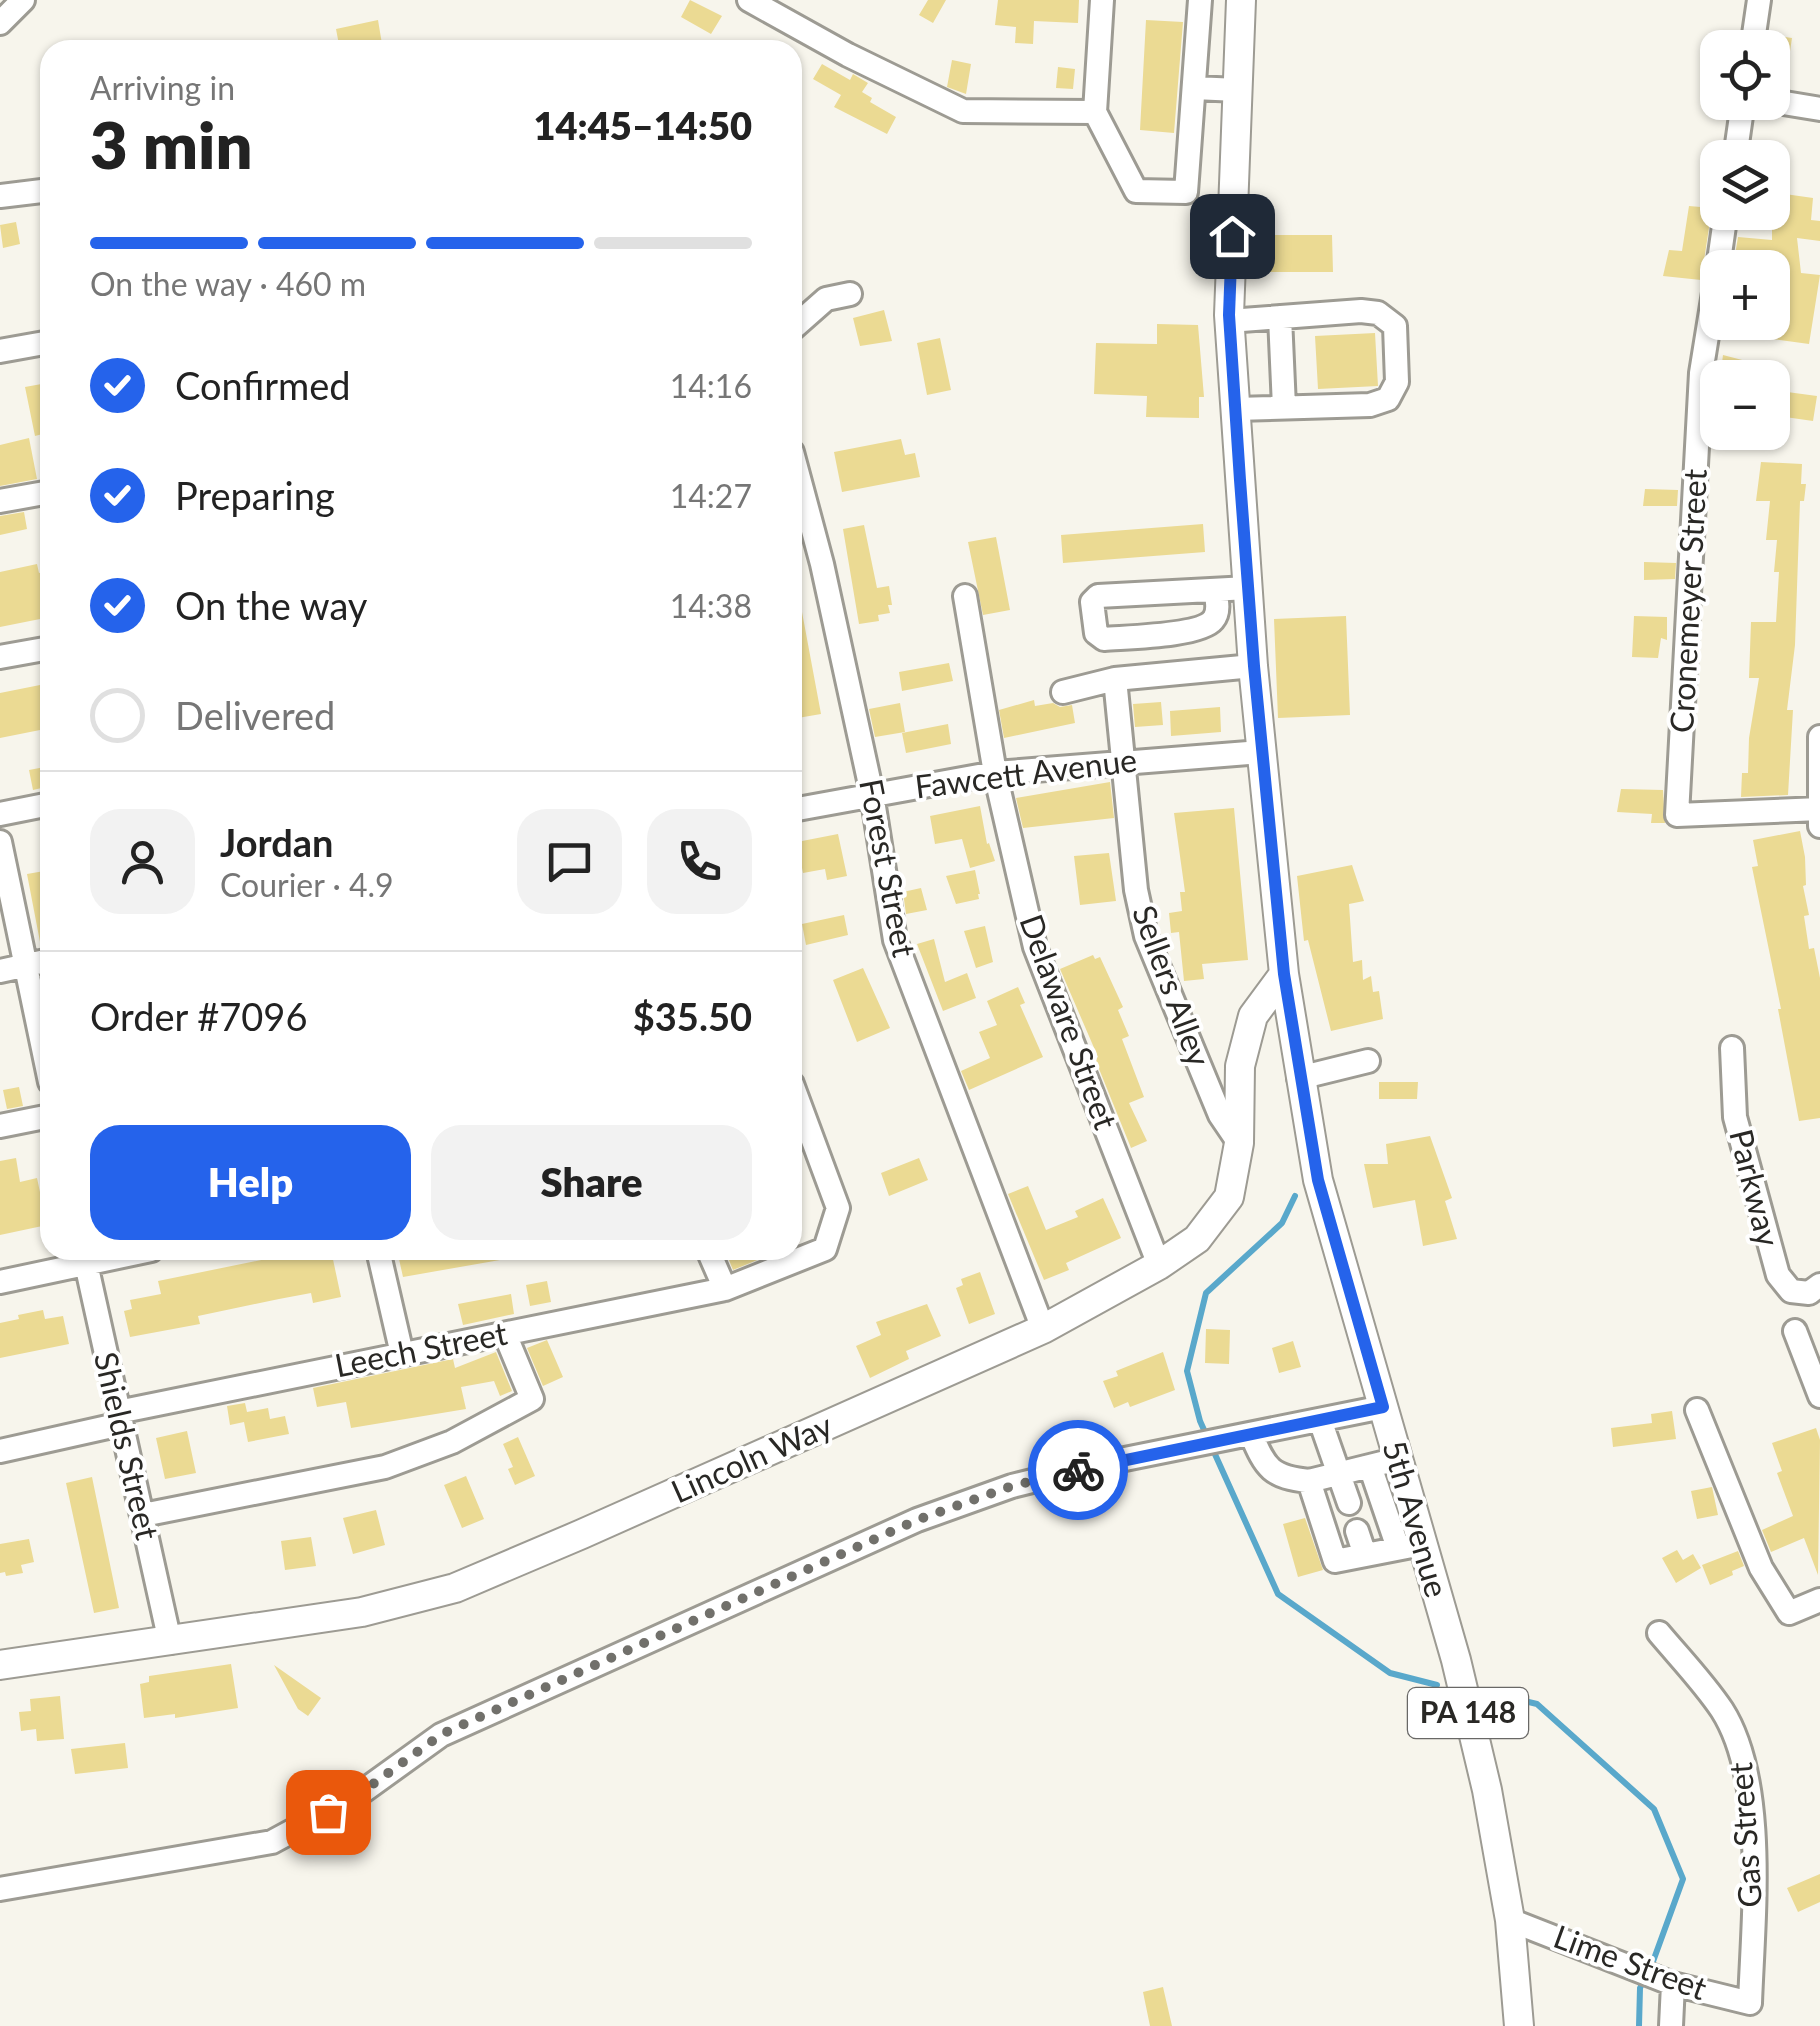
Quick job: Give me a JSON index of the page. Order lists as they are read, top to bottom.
{
  "streets": {
    "main road": ["Lincoln Way", "5th Avenue", "PA 148"],
    "street": [
      "Cronemeyer Street",
      "Fawcett Avenue",
      "Forest Street",
      "Sellers Alley",
      "Delaware Street",
      "Parkway",
      "Leech Street",
      "Shields Street",
      "Gas Street",
      "Lime Street"
    ]
  },
  "crossings": [
    ["Fawcett Avenue", "Forest Street"],
    ["Fawcett Avenue", "Sellers Alley"],
    ["Fawcett Avenue", "Delaware Street"],
    ["Fawcett Avenue", "5th Avenue"],
    ["Forest Street", "Lincoln Way"],
    ["Sellers Alley", "Lincoln Way"],
    ["Delaware Street", "Lincoln Way"],
    ["Leech Street", "Shields Street"],
    ["Shields Street", "Lincoln Way"],
    ["Lincoln Way", "5th Avenue"],
    ["5th Avenue", "Lime Street"],
    ["Gas Street", "Lime Street"]
  ],
  "page": {
    "map_buttons": ["+", "−"],
    "heading": ["3 min", "Arriving in", "14:45–14:50"],
    "panel": [
      "Jordan",
      "Courier · 4.9",
      "Order #7096",
      "$35.50"
    ],
    "bar": "On the way · 460 m",
    "list": [
      ["Confirmed", "14:16"],
      ["Preparing", "14:27"],
      ["On the way", "14:38"],
      "Delivered"
    ],
    "buttons": ["Help", "Share"]
  }
}
